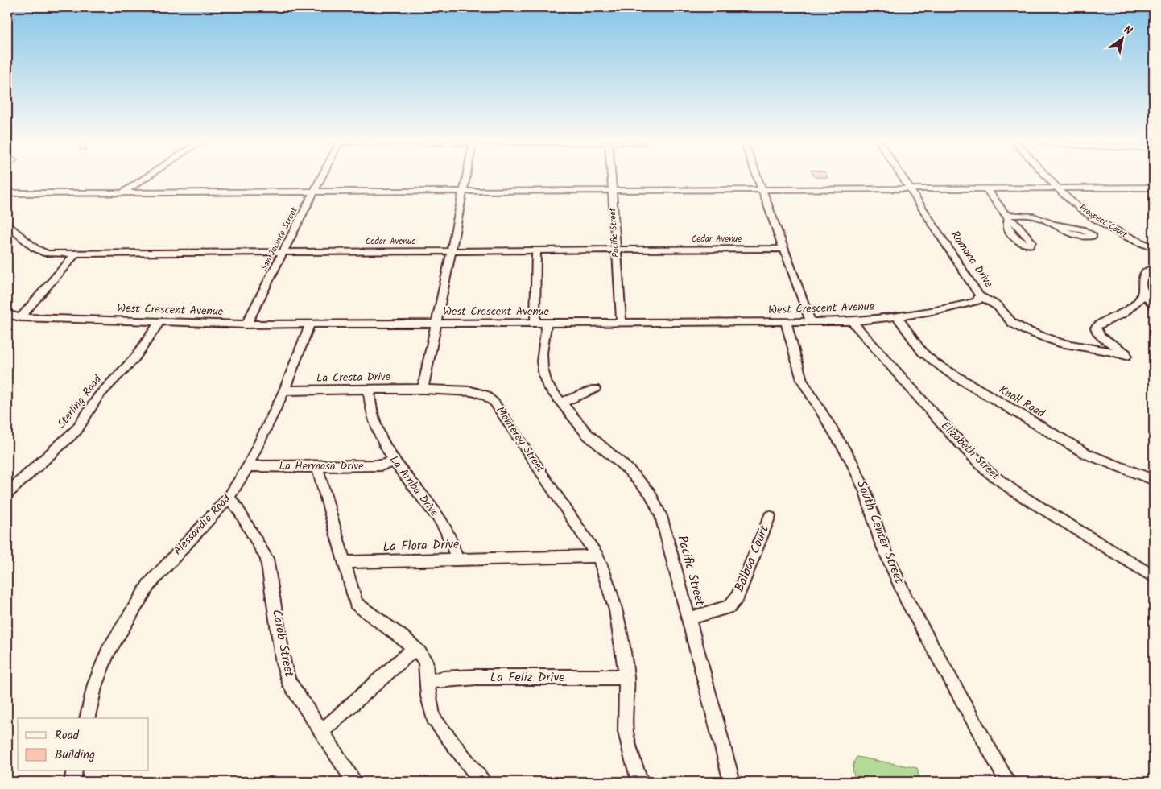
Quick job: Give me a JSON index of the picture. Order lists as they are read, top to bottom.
{
  "streets": {
    "street": [
      "Prospect Court",
      "Pacific Street",
      "San Jacinto Street",
      "Cedar Avenue",
      "Ramona Drive",
      "West Crescent Avenue",
      "La Cresta Drive",
      "Sterling Road",
      "Knoll Road",
      "Monterey Street",
      "Elizabeth Street",
      "La Hermosa Drive",
      "La Arriba Drive",
      "Alessandro Road",
      "South Center Street",
      "La Flora Drive",
      "Balboa Court",
      "Carob Street",
      "La Feliz Drive"
    ]
  },
  "crossings": [
    ["Pacific Street", "Cedar Avenue"],
    ["Pacific Street", "West Crescent Avenue"],
    ["Pacific Street", "Balboa Court"],
    ["San Jacinto Street", "Cedar Avenue"],
    ["San Jacinto Street", "West Crescent Avenue"],
    ["Ramona Drive", "West Crescent Avenue"],
    ["West Crescent Avenue", "Sterling Road"],
    ["West Crescent Avenue", "Knoll Road"],
    ["West Crescent Avenue", "Elizabeth Street"],
    ["West Crescent Avenue", "Alessandro Road"],
    ["West Crescent Avenue", "South Center Street"],
    ["La Cresta Drive", "Monterey Street"],
    ["La Cresta Drive", "La Arriba Drive"],
    ["La Cresta Drive", "Alessandro Road"],
    ["Monterey Street", "La Flora Drive"],
    ["Monterey Street", "La Feliz Drive"],
    ["La Hermosa Drive", "La Arriba Drive"],
    ["La Hermosa Drive", "Alessandro Road"],
    ["La Arriba Drive", "La Flora Drive"],
    ["Alessandro Road", "Carob Street"]
  ],
  "legend": ["Road", "Building"],
  "north": "top right"
}
